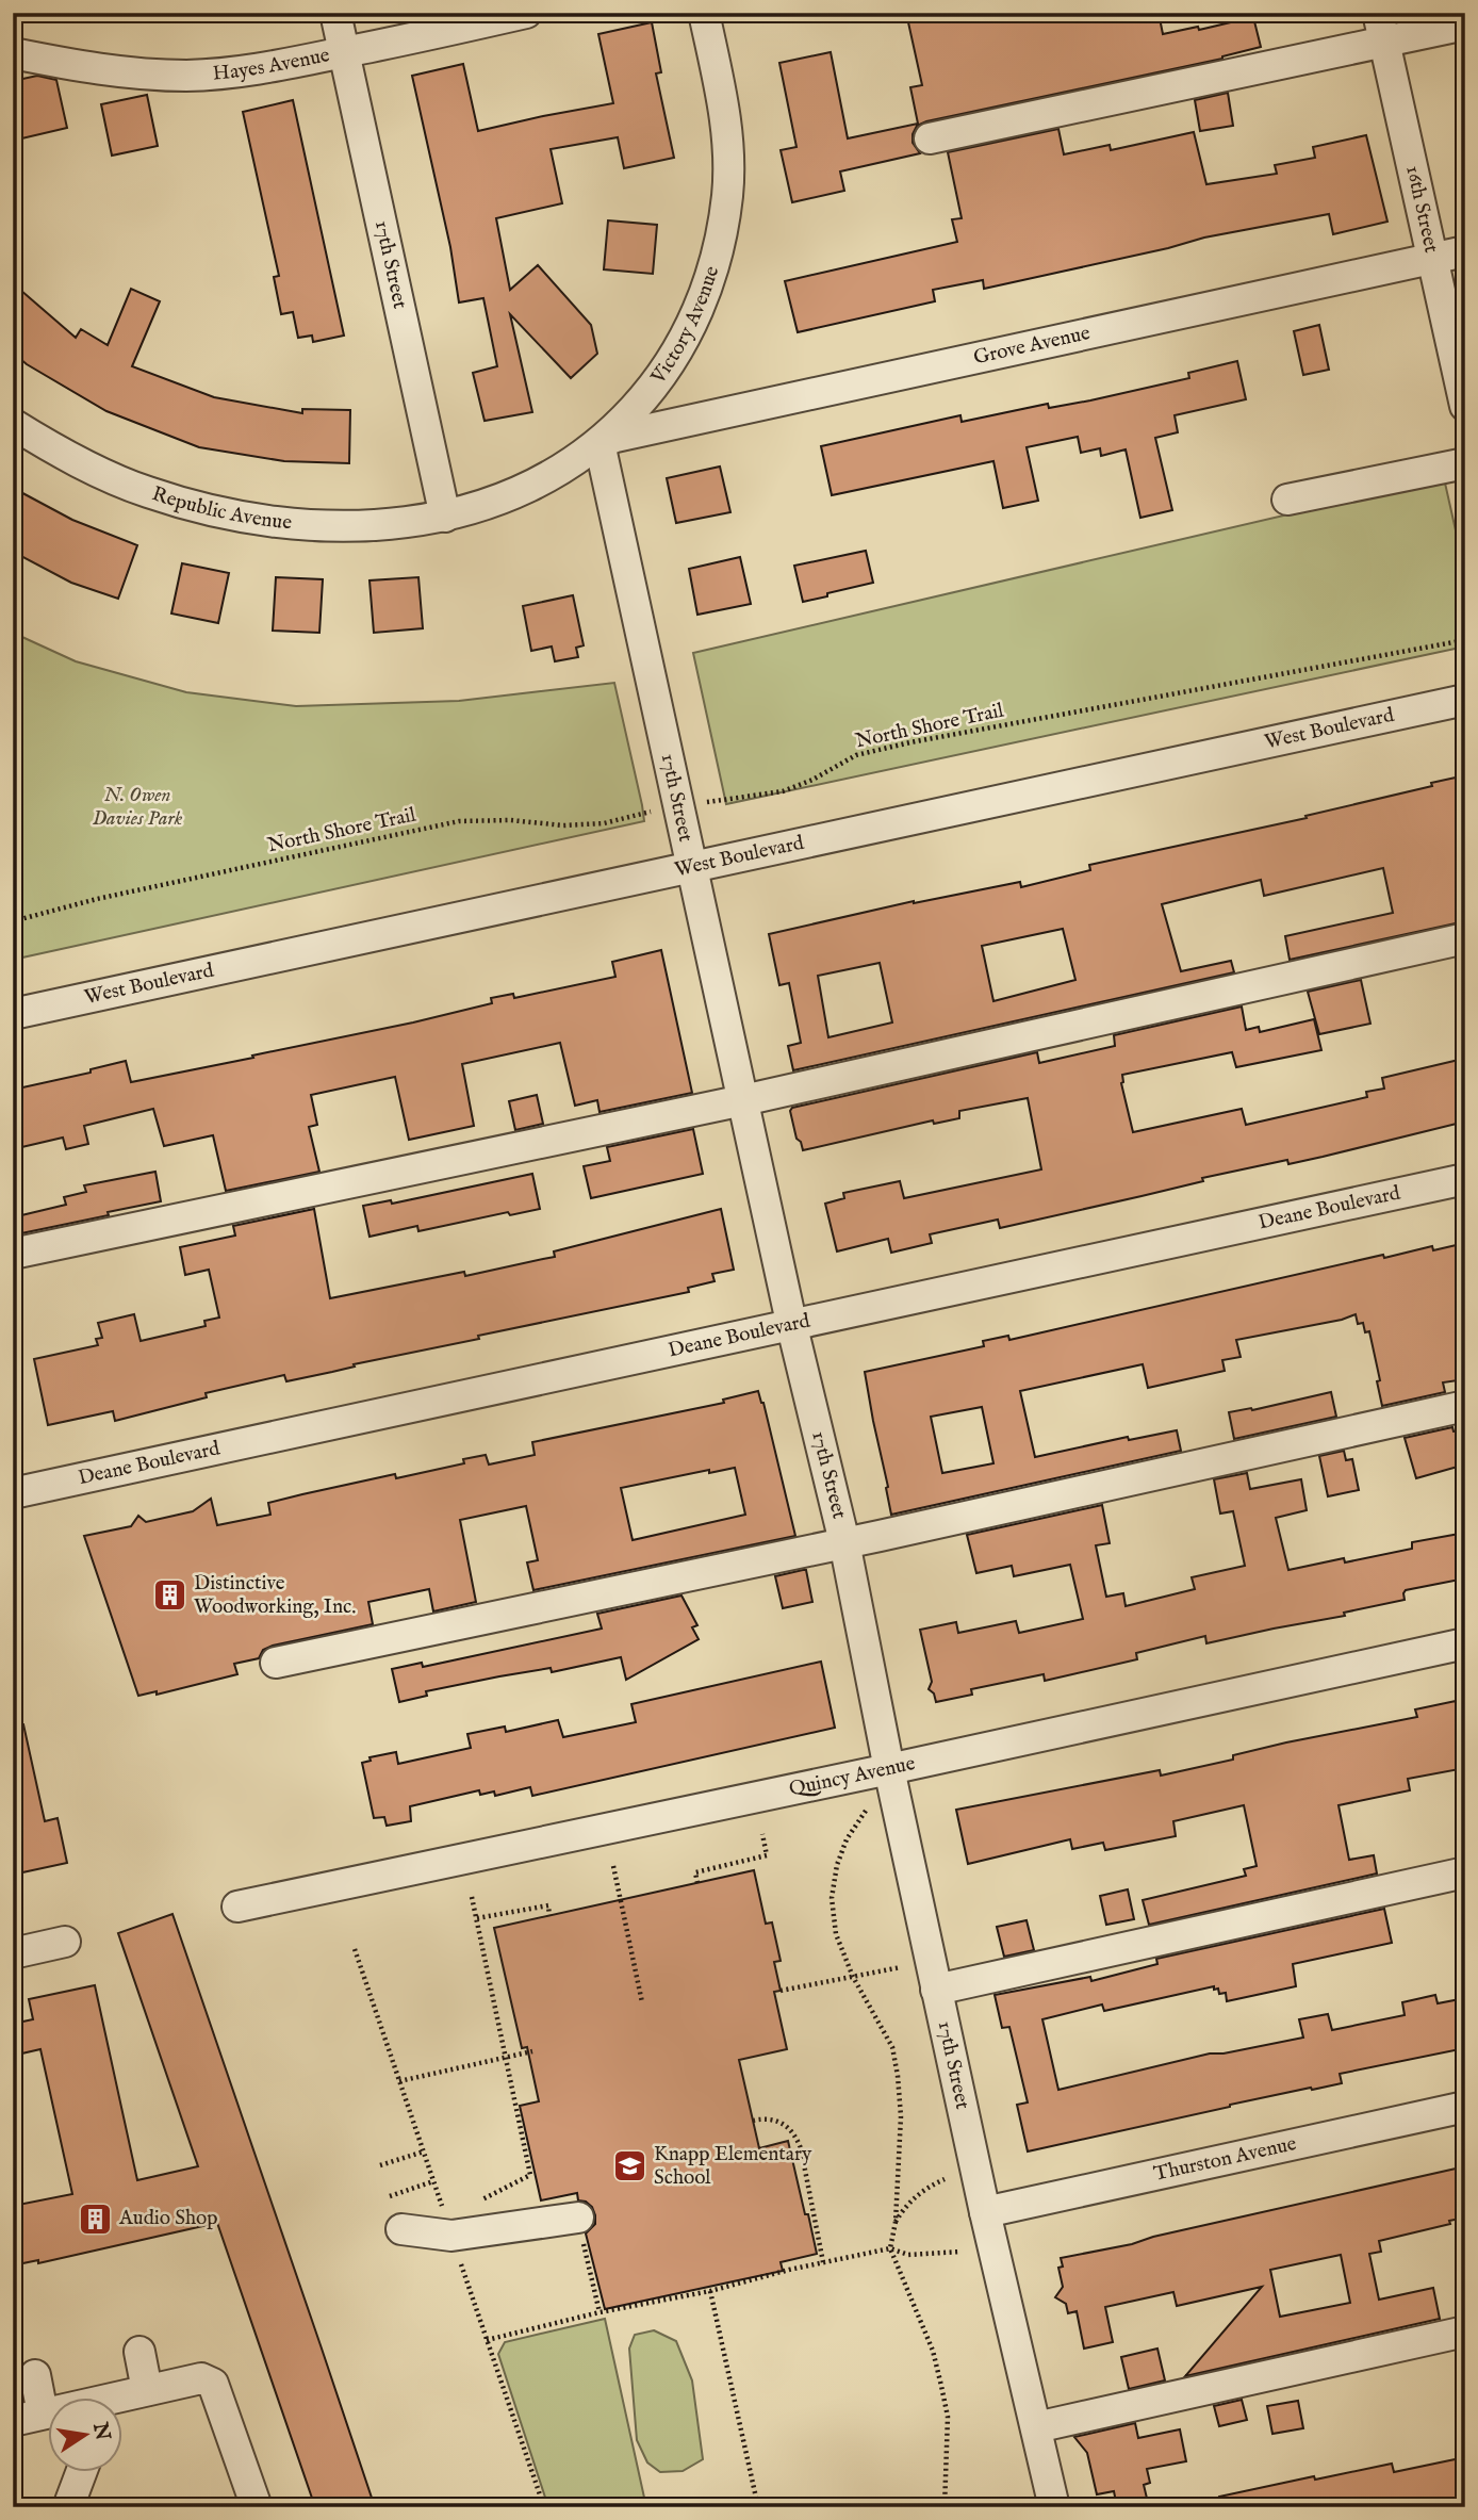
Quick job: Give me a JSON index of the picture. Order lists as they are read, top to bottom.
{
  "streets": {
    "street": [
      "Hayes Avenue",
      "16th Street",
      "17th Street",
      "Victory Avenue",
      "Grove Avenue",
      "Republic Avenue",
      "West Boulevard",
      "Deane Boulevard",
      "Quincy Avenue",
      "Thurston Avenue"
    ],
    "path": ["North Shore Trail"]
  },
  "crossings": [
    ["Hayes Avenue", "17th Street"],
    ["16th Street", "Grove Avenue"],
    ["17th Street", "Victory Avenue"],
    ["17th Street", "Grove Avenue"],
    ["17th Street", "Republic Avenue"],
    ["17th Street", "North Shore Trail"],
    ["17th Street", "West Boulevard"],
    ["17th Street", "Deane Boulevard"],
    ["17th Street", "Quincy Avenue"],
    ["17th Street", "Thurston Avenue"],
    ["Victory Avenue", "Grove Avenue"],
    ["Victory Avenue", "Republic Avenue"]
  ],
  "parks": ["N. Owen Davies Park"],
  "places": {
    "building": ["Distinctive Woodworking, Inc.", "Audio Shop"],
    "school or university": ["Knapp Elementary School"]
  },
  "north": "right"
}
